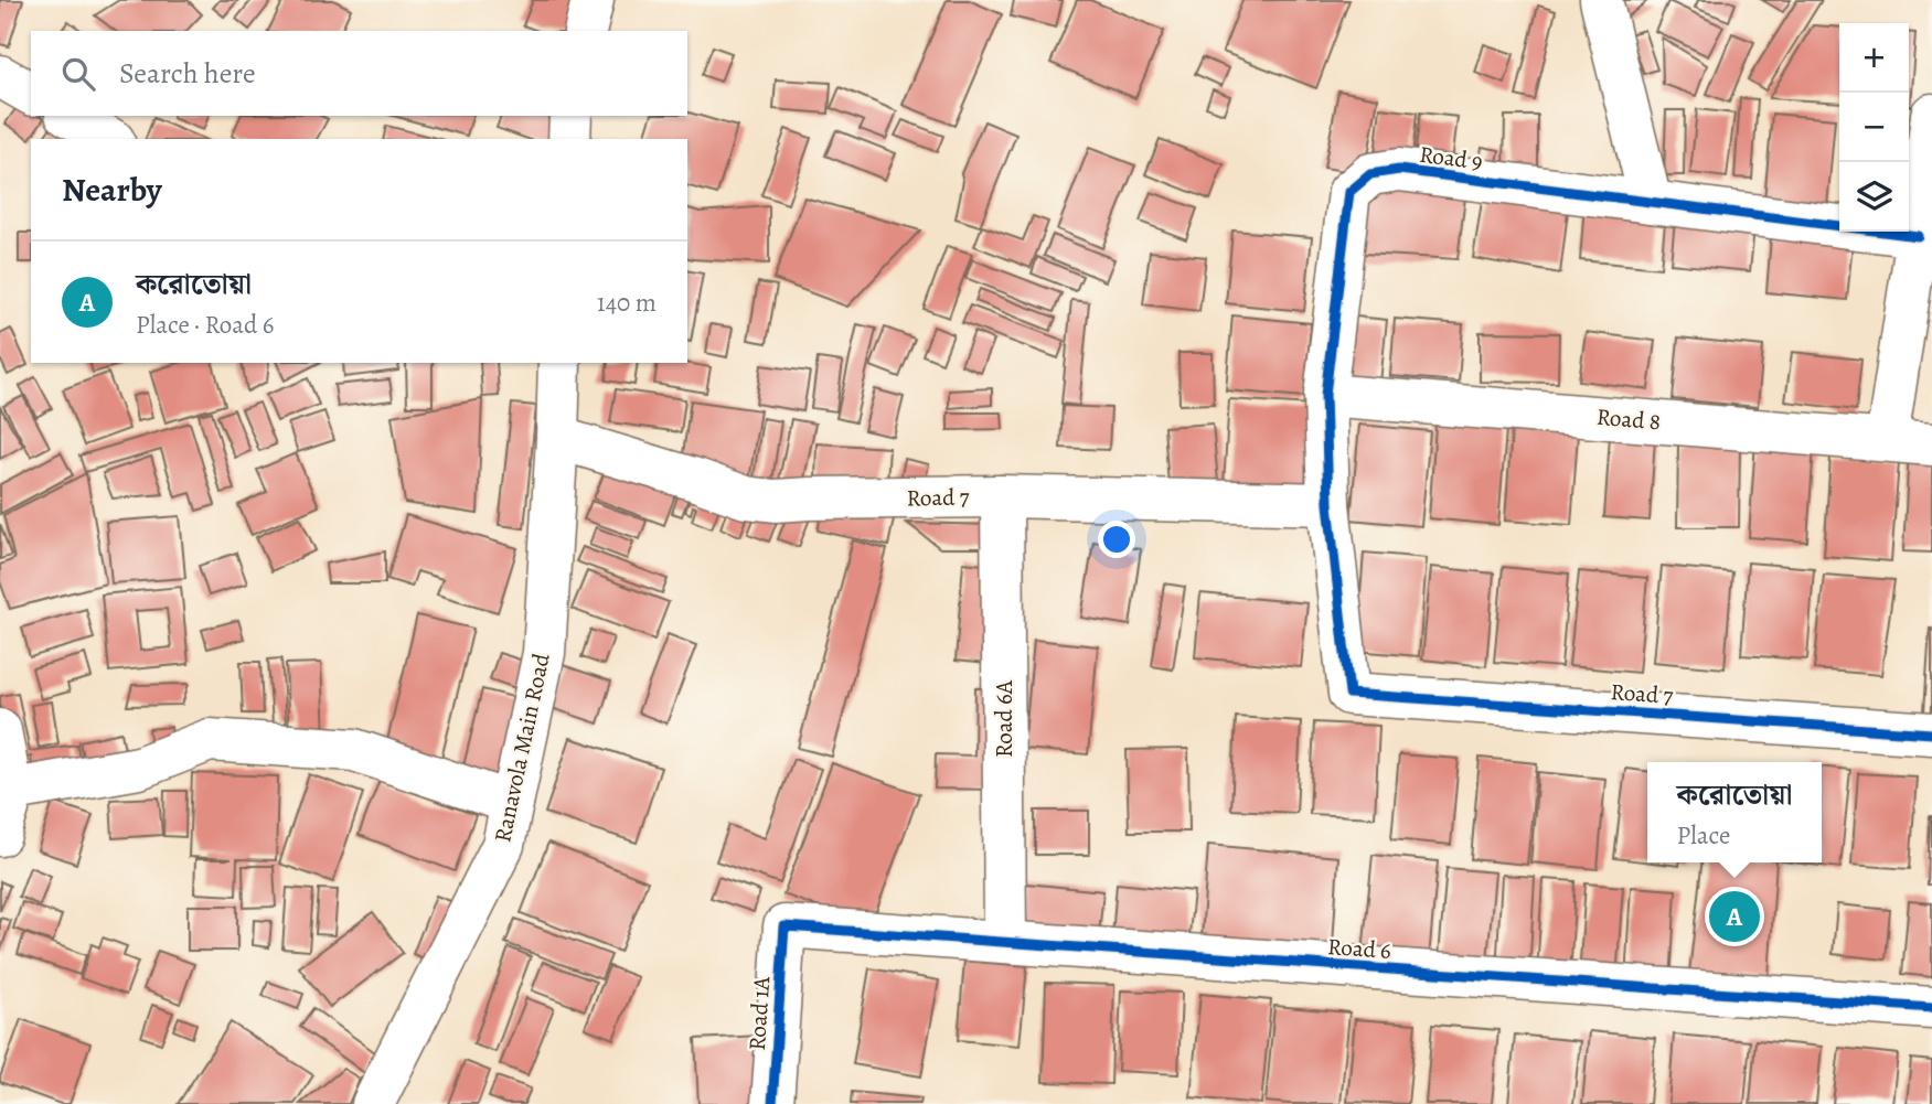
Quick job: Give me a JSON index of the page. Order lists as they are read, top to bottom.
{
  "streets": {
    "street": [
      "Road 9",
      "Road 8",
      "Road 7",
      "Road 6A",
      "Ranavola Main Road",
      "Road 6",
      "Road 1A"
    ]
  },
  "crossings": [
    ["Road 9", "Road 8"],
    ["Road 9", "Road 7"],
    ["Road 7", "Road 6A"],
    ["Road 7", "Ranavola Main Road"],
    ["Road 6A", "Road 6"],
    ["Road 6", "Road 1A"]
  ],
  "page": {
    "map_buttons": ["+", "−"],
    "search": "Search here",
    "heading": "Nearby",
    "list": [
      {
        "mark": "A",
        "name": "করোতোয়া",
        "note": "Place · Road 6",
        "value": "140 m"
      }
    ],
    "popup": ["করোতোয়া", "Place"],
    "pins": "A"
  }
}
